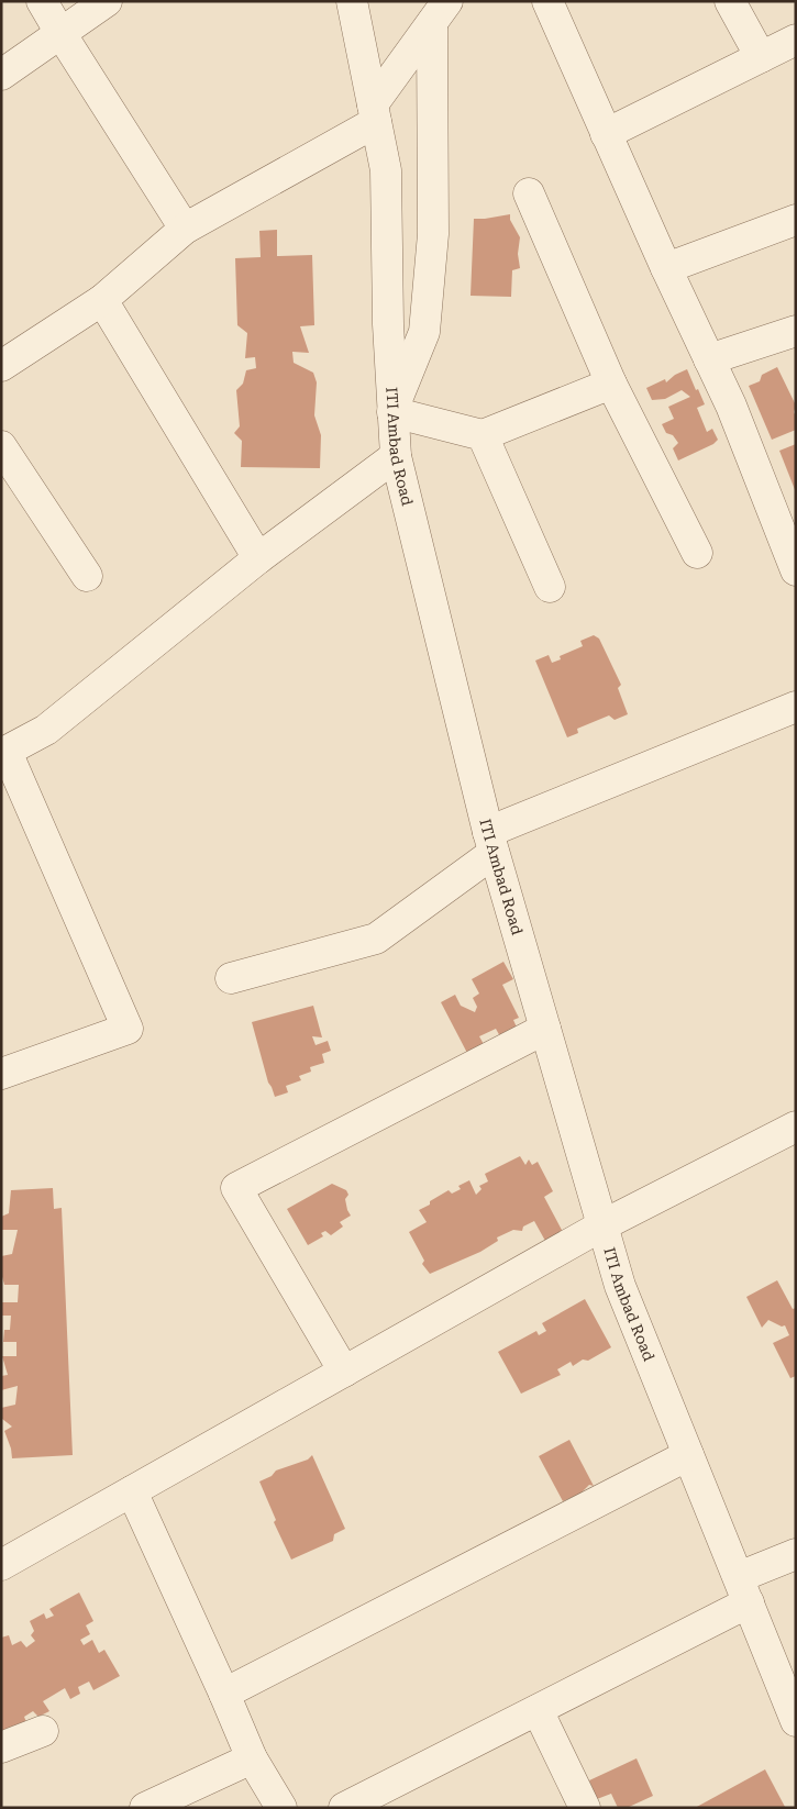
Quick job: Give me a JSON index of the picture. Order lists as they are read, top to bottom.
{
  "streets": {
    "street": ["ITI Ambad Road"]
  }
}
